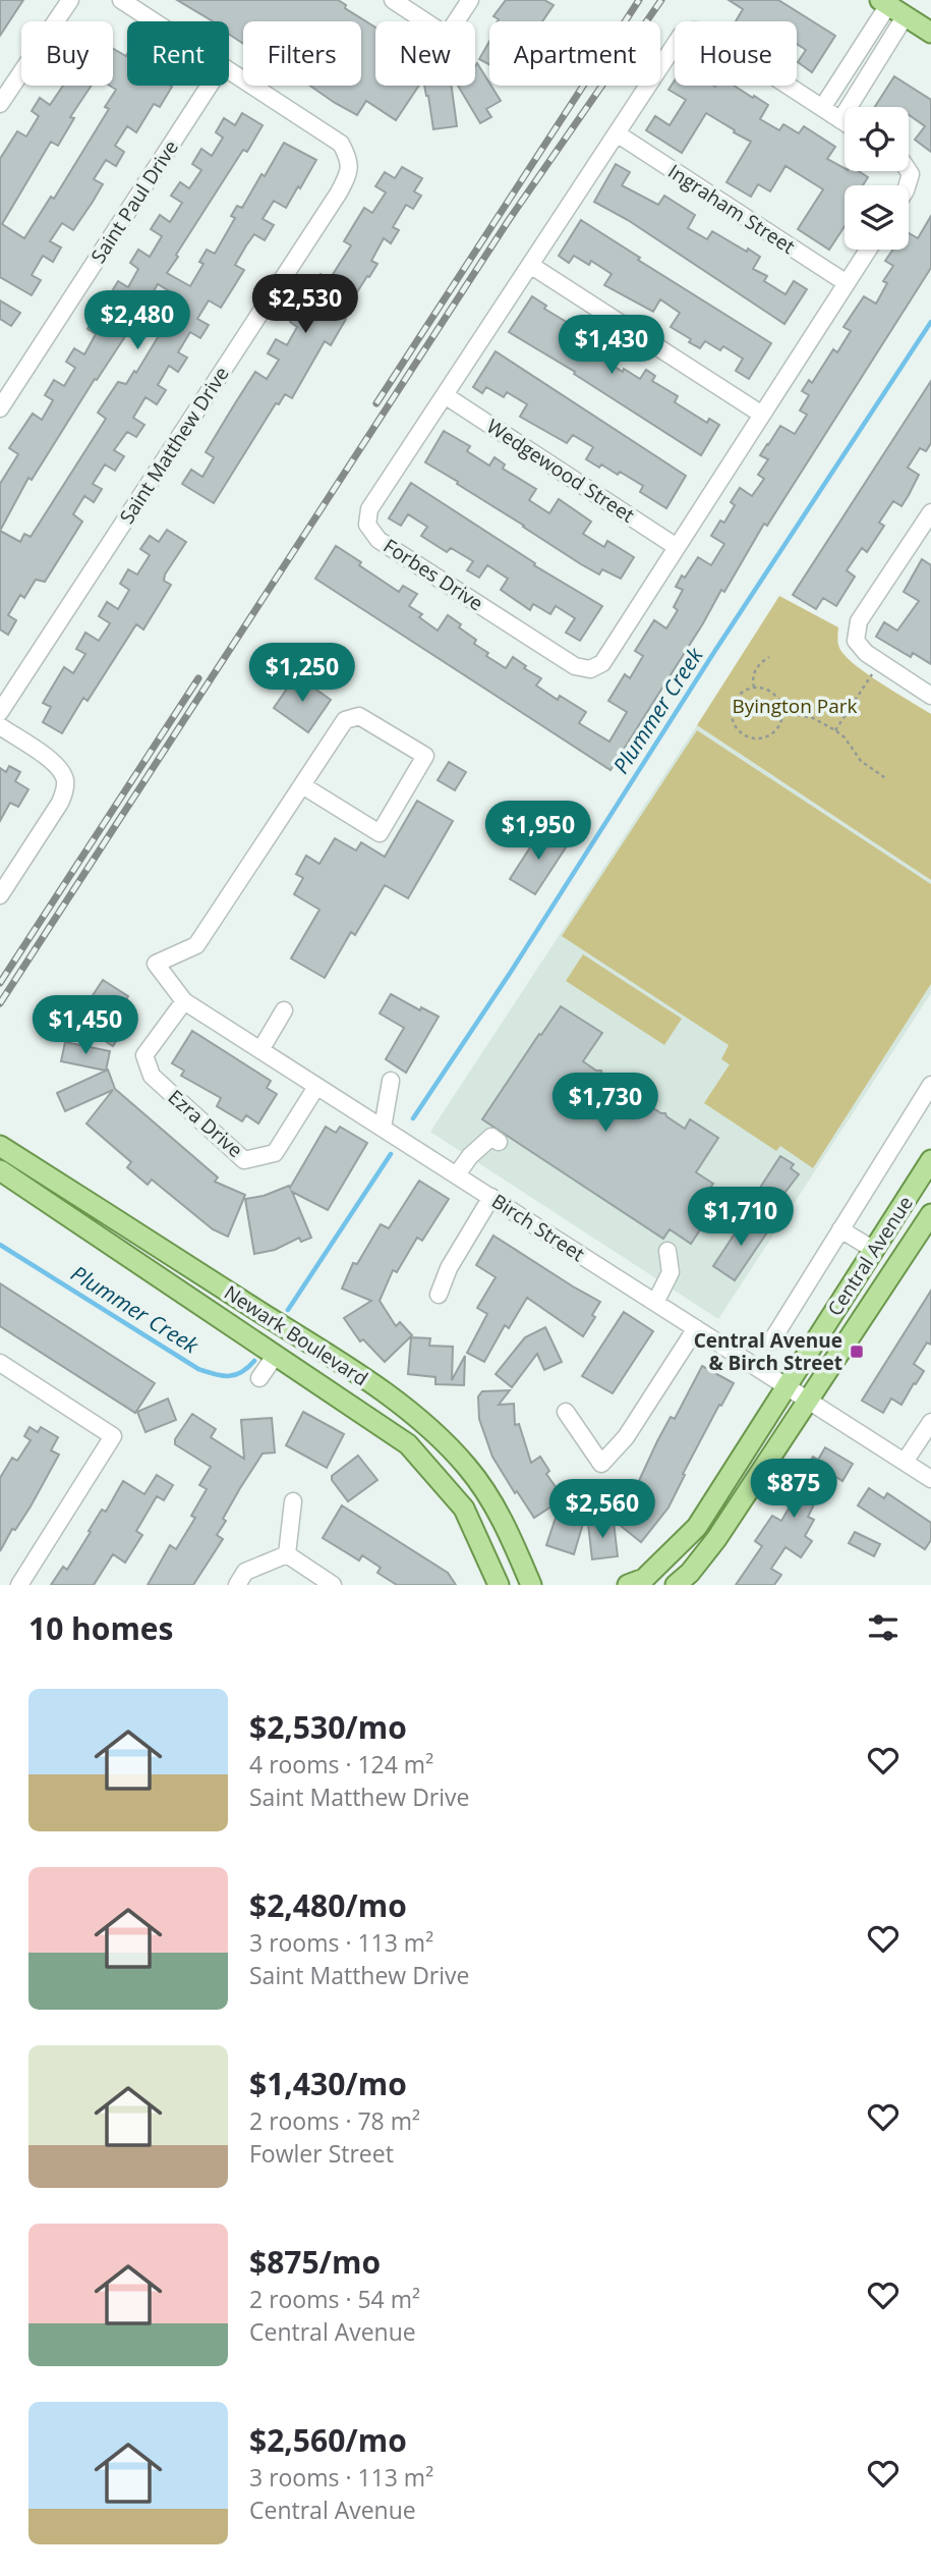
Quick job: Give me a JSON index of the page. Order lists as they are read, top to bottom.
{
  "streets": {
    "main road": ["Central Avenue", "Newark Boulevard"],
    "street": [
      "Saint Paul Drive",
      "Ingraham Street",
      "Saint Matthew Drive",
      "Wedgewood Street",
      "Forbes Drive",
      "Ezra Drive",
      "Birch Street"
    ]
  },
  "crossings": [
    ["Ingraham Street", "Forbes Drive"],
    ["Wedgewood Street", "Forbes Drive"],
    ["Ezra Drive", "Birch Street"],
    ["Birch Street", "Central Avenue"]
  ],
  "water": ["Plummer Creek"],
  "parks": ["Byington Park"],
  "places": {
    "transit": ["Central Avenue & Birch Street"]
  },
  "page": {
    "chip": [
      "Buy",
      "Rent",
      "Filters",
      "New",
      "Apartment",
      "House"
    ],
    "price": [
      "$2,530",
      "$2,480",
      "$1,430",
      "$1,250",
      "$1,950",
      "$1,450",
      "$1,730",
      "$1,710",
      "$875",
      "$2,560"
    ],
    "heading": "10 homes",
    "list": [
      {
        "name": "$2,530/mo",
        "note": "4 rooms · 124 m² · Saint Matthew Drive"
      },
      {
        "name": "$2,480/mo",
        "note": "3 rooms · 113 m² · Saint Matthew Drive"
      },
      {
        "name": "$1,430/mo",
        "note": "2 rooms · 78 m² · Fowler Street"
      },
      {
        "name": "$875/mo",
        "note": "2 rooms · 54 m² · Central Avenue"
      },
      {
        "name": "$2,560/mo",
        "note": "3 rooms · 113 m² · Central Avenue"
      }
    ]
  }
}
